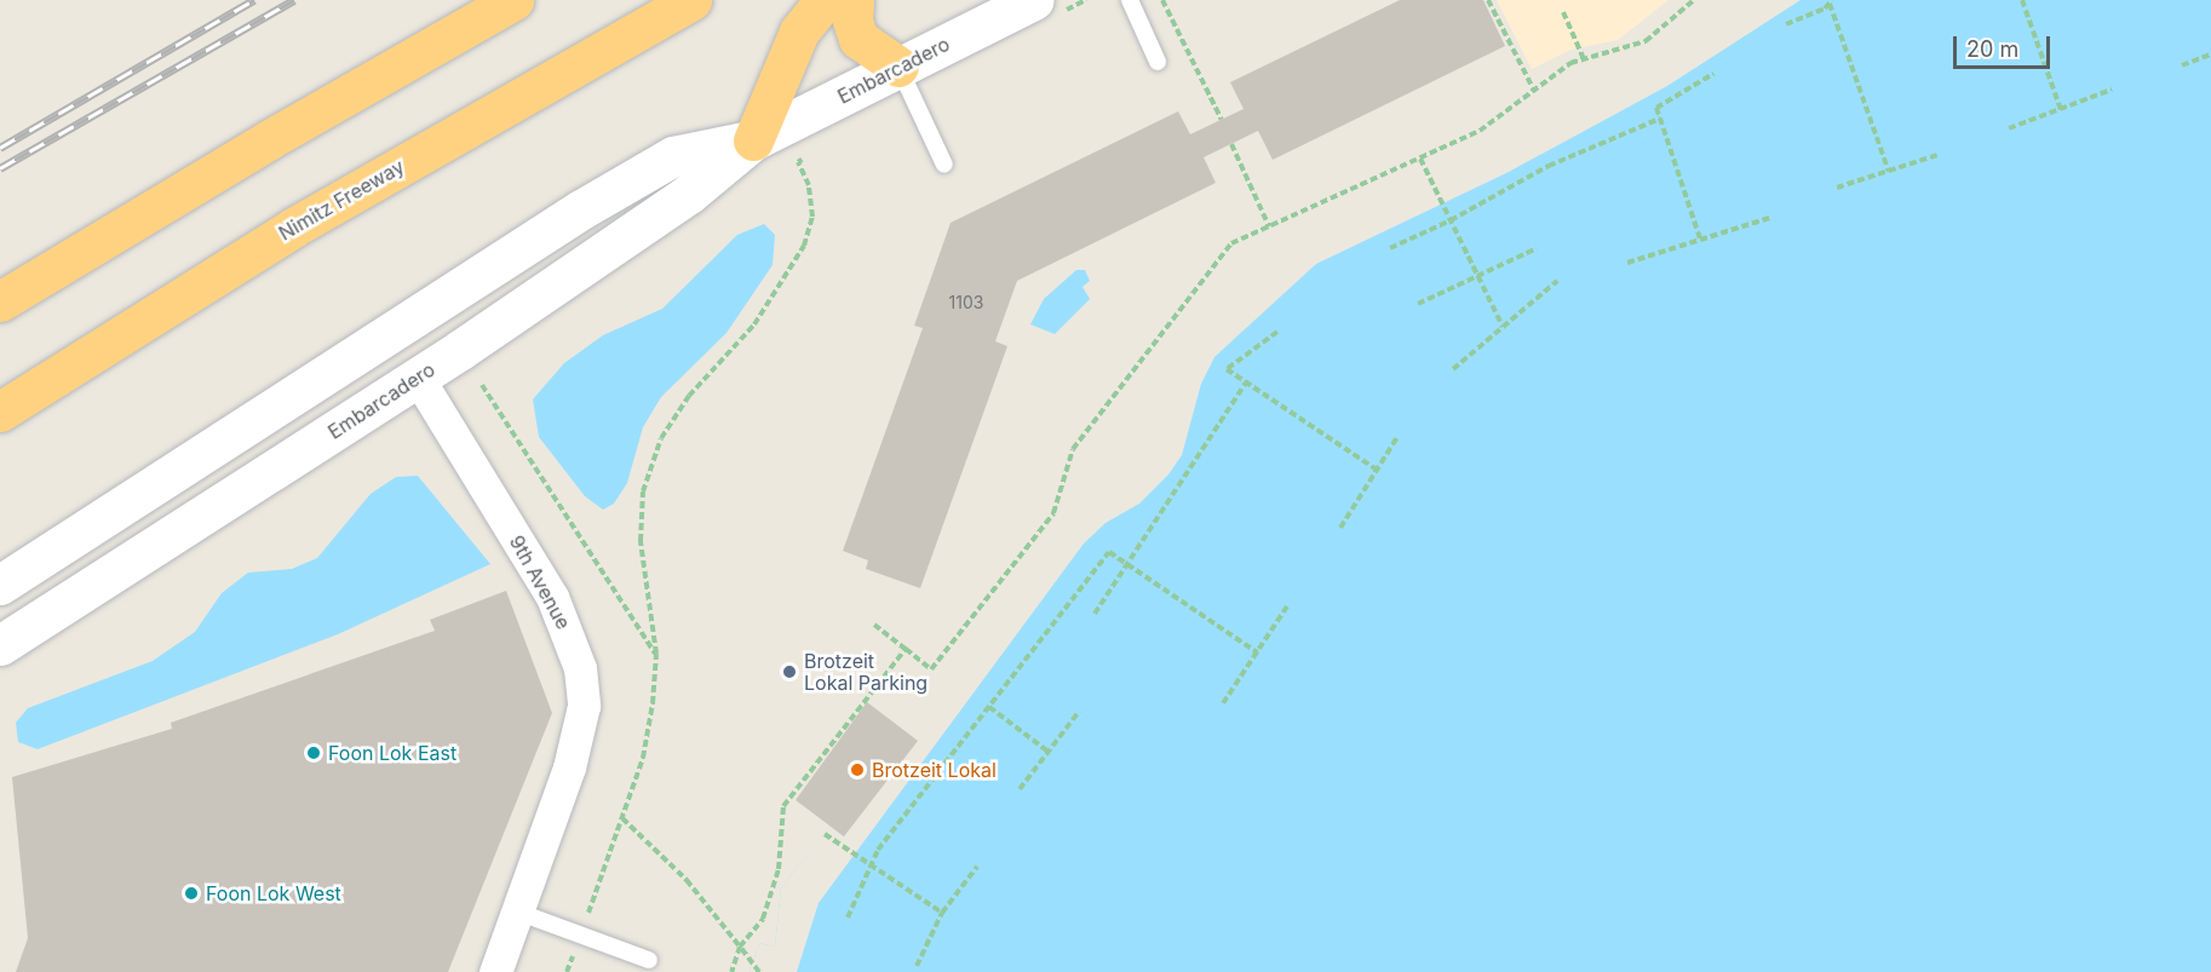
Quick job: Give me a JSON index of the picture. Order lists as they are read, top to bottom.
{
  "streets": {
    "highway": ["Nimitz Freeway"],
    "main road": ["Embarcadero"],
    "street": ["9th Avenue"]
  },
  "crossings": [
    ["Embarcadero", "9th Avenue"]
  ],
  "places": [
    "Brotzeit Lokal Parking",
    "Foon Lok East",
    "Brotzeit Lokal",
    "Foon Lok West"
  ],
  "house_numbers": ["1103"],
  "scale_bar": "20 m"
}
